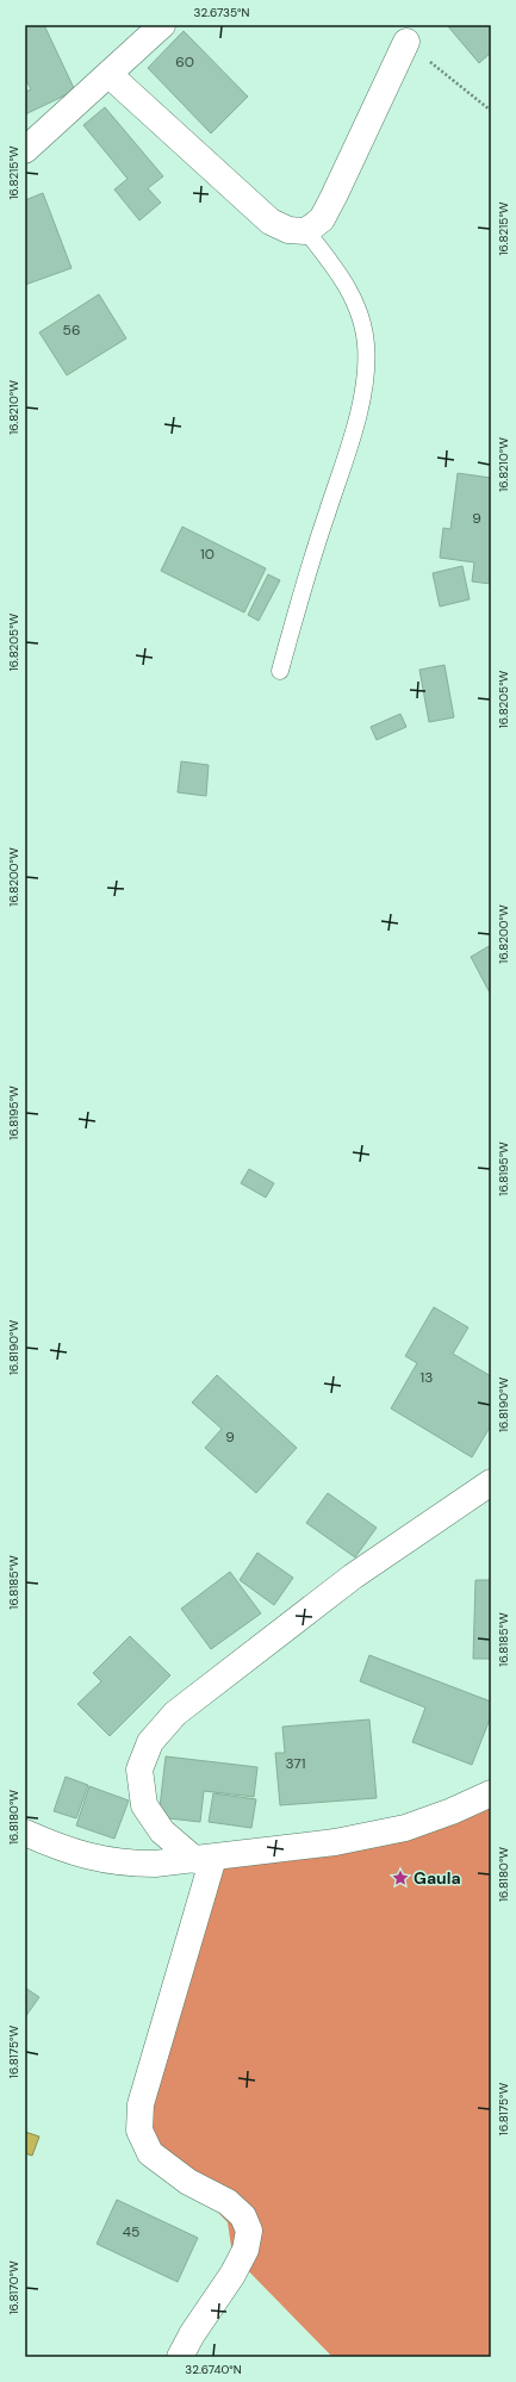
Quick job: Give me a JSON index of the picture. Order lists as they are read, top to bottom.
{
  "places": {
    "place": ["Gaula"]
  },
  "house_numbers": [
    "60",
    "56",
    "9",
    "10",
    "13",
    "9",
    "371",
    "45"
  ],
  "coordinates": [
    "32.6735°N",
    "16.8215°W",
    "16.8210°W",
    "16.8205°W",
    "16.8200°W",
    "16.8195°W",
    "16.8190°W",
    "16.8185°W",
    "16.8180°W",
    "16.8175°W",
    "16.8170°W",
    "32.6740°N"
  ]
}
